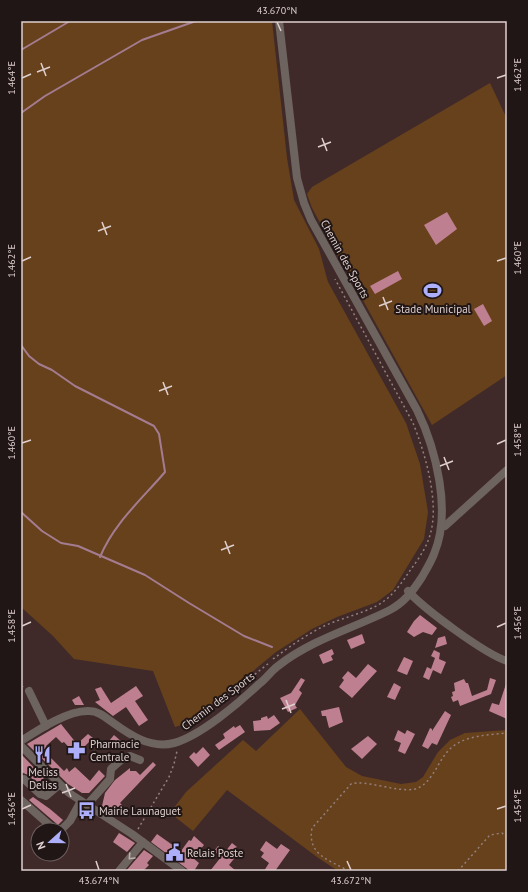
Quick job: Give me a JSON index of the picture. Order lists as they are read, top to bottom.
{
  "streets": {
    "street": ["Chemin des Sports"]
  },
  "places": {
    "sports": ["Stade Municipal"],
    "pharmacy": ["Pharmacie Centrale"],
    "restaurant": ["Meliss Deliss"],
    "bus stop": ["Mairie Launaguet"],
    "public building": ["Relais Poste"]
  },
  "north": "left",
  "coordinates": [
    "43.670°N",
    "1.462°E",
    "1.464°E",
    "1.460°E",
    "1.458°E",
    "1.456°E",
    "1.454°E",
    "43.674°N",
    "43.672°N"
  ]
}
